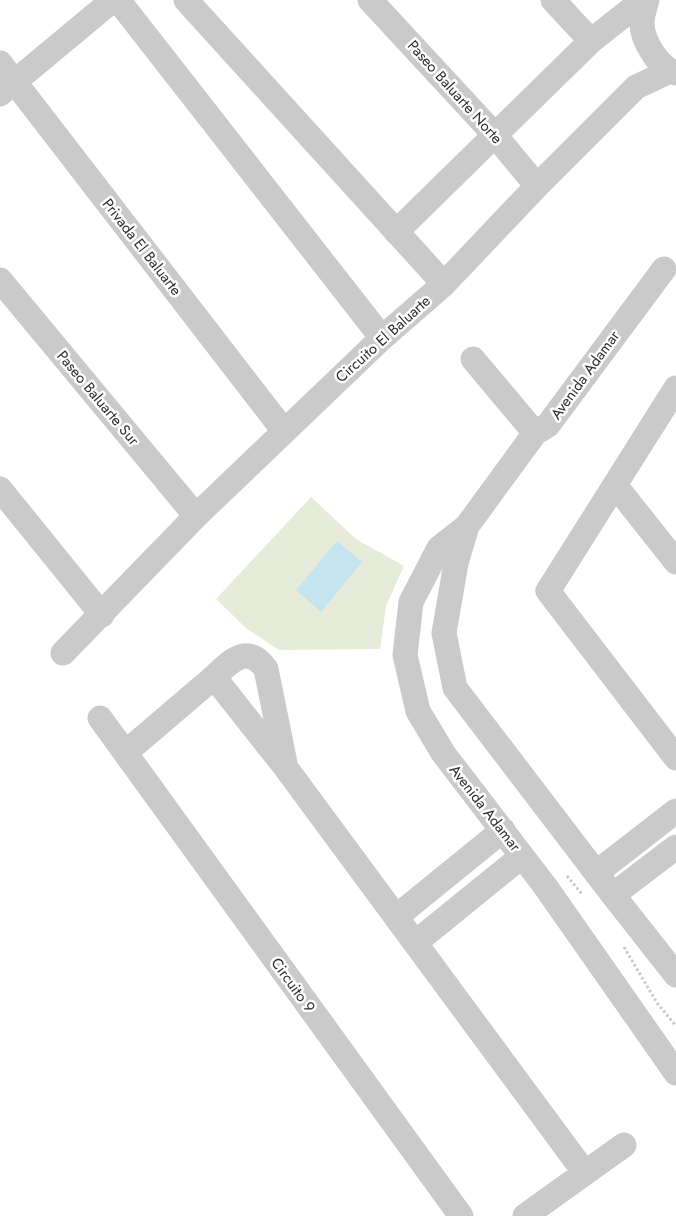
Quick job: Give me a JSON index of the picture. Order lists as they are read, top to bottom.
{
  "streets": {
    "street": [
      "Paseo Baluarte Norte",
      "Privada El Baluarte",
      "Circuito El Baluarte",
      "Avenida Adamar",
      "Paseo Baluarte Sur",
      "Circuito 9"
    ]
  },
  "crossings": [
    ["Paseo Baluarte Norte", "Circuito El Baluarte"],
    ["Privada El Baluarte", "Circuito El Baluarte"],
    ["Circuito El Baluarte", "Paseo Baluarte Sur"]
  ]
}
